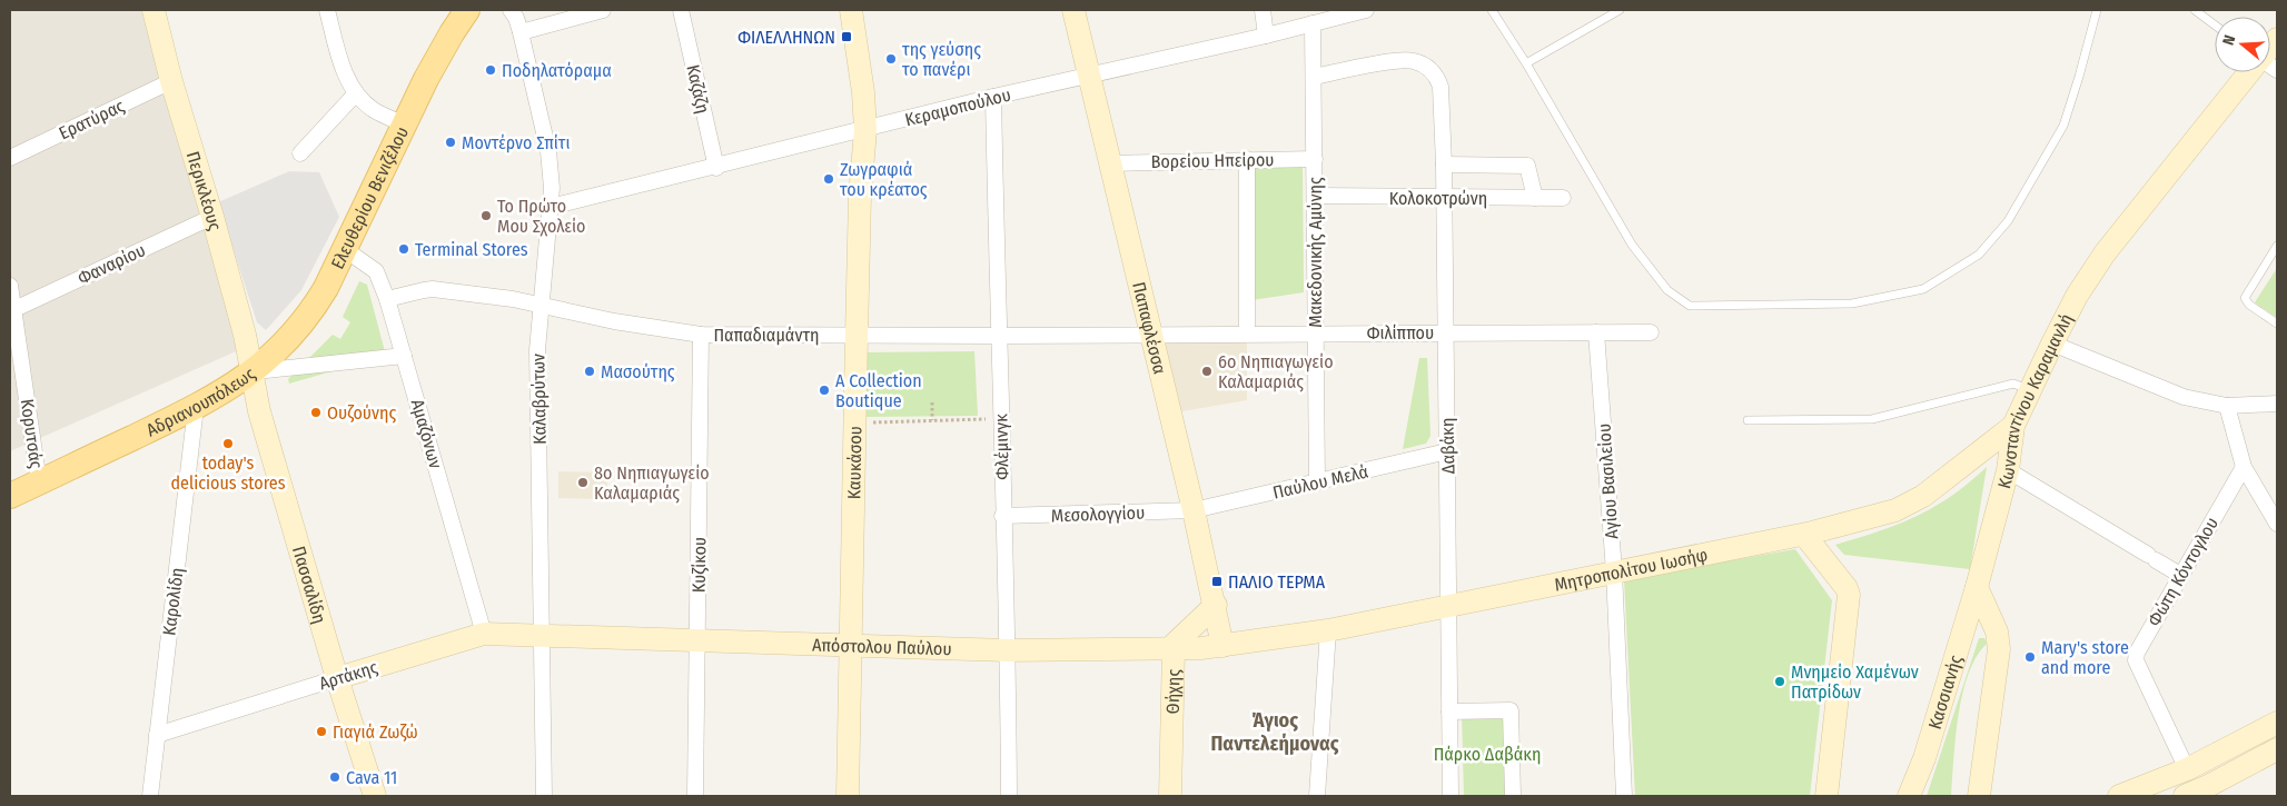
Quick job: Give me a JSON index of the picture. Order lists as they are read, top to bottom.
{
  "streets": {
    "main road": [
      "Περικλέους",
      "Ελευθερίου Βενιζέλου",
      "Παπαφλέσσα",
      "Κωνσταντίνου Καραμανλή",
      "Αδριανουπόλεως",
      "Καυκάσου",
      "Μητροπολίτου Ιωσήφ",
      "Πασσαλίδη",
      "Απόστολου Παύλου",
      "Αρτάκης",
      "Θήχης",
      "Κασσιανής"
    ],
    "street": [
      "Καζάζη",
      "Κεραμοπούλου",
      "Ερατύρας",
      "Βορείου Ηπείρου",
      "Κολοκοτρώνη",
      "Μακεδονικής Αμύνης",
      "Φαναρίου",
      "Φιλίππου",
      "Παπαδιαμάντη",
      "Καλαβρύτων",
      "Κορυτσάς",
      "Αμαζόνων",
      "Δαβάκη",
      "Φλέμινγκ",
      "Παύλου Μελά",
      "Αγίου Βασιλείου",
      "Μεσολογγίου",
      "Κυζίκου",
      "Φώτη Κόντογλου",
      "Καρολίδη"
    ]
  },
  "crossings": [
    ["Καζάζη", "Κεραμοπούλου"],
    ["Κεραμοπούλου", "Μακεδονικής Αμύνης"],
    ["Κεραμοπούλου", "Παπαφλέσσα"],
    ["Κεραμοπούλου", "Καλαβρύτων"],
    ["Κεραμοπούλου", "Φλέμινγκ"],
    ["Κεραμοπούλου", "Καυκάσου"],
    ["Ερατύρας", "Περικλέους"],
    ["Βορείου Ηπείρου", "Μακεδονικής Αμύνης"],
    ["Βορείου Ηπείρου", "Παπαφλέσσα"],
    ["Περικλέους", "Ελευθερίου Βενιζέλου"],
    ["Περικλέους", "Φαναρίου"],
    ["Περικλέους", "Αδριανουπόλεως"],
    ["Περικλέους", "Πασσαλίδη"],
    ["Ελευθερίου Βενιζέλου", "Αδριανουπόλεως"],
    ["Ελευθερίου Βενιζέλου", "Αμαζόνων"],
    ["Ελευθερίου Βενιζέλου", "Πασσαλίδη"],
    ["Κολοκοτρώνη", "Μακεδονικής Αμύνης"],
    ["Κολοκοτρώνη", "Δαβάκη"],
    ["Μακεδονικής Αμύνης", "Φιλίππου"],
    ["Μακεδονικής Αμύνης", "Δαβάκη"],
    ["Μακεδονικής Αμύνης", "Παύλου Μελά"],
    ["Φαναρίου", "Κορυτσάς"],
    ["Παπαφλέσσα", "Φιλίππου"],
    ["Παπαφλέσσα", "Παπαδιαμάντη"],
    ["Παπαφλέσσα", "Παύλου Μελά"],
    ["Παπαφλέσσα", "Μεσολογγίου"],
    ["Παπαφλέσσα", "Μητροπολίτου Ιωσήφ"],
    ["Παπαφλέσσα", "Απόστολου Παύλου"],
    ["Παπαφλέσσα", "Θήχης"],
    ["Φιλίππου", "Παπαδιαμάντη"],
    ["Φιλίππου", "Δαβάκη"],
    ["Φιλίππου", "Αγίου Βασιλείου"],
    ["Παπαδιαμάντη", "Καλαβρύτων"],
    ["Παπαδιαμάντη", "Αμαζόνων"],
    ["Παπαδιαμάντη", "Φλέμινγκ"],
    ["Παπαδιαμάντη", "Καυκάσου"],
    ["Παπαδιαμάντη", "Κυζίκου"],
    ["Καλαβρύτων", "Απόστολου Παύλου"],
    ["Καλαβρύτων", "Αρτάκης"],
    ["Κωνσταντίνου Καραμανλή", "Μητροπολίτου Ιωσήφ"],
    ["Κωνσταντίνου Καραμανλή", "Κασσιανής"],
    ["Αδριανουπόλεως", "Κορυτσάς"],
    ["Αδριανουπόλεως", "Αμαζόνων"],
    ["Αδριανουπόλεως", "Πασσαλίδη"],
    ["Αδριανουπόλεως", "Καρολίδη"],
    ["Αμαζόνων", "Αρτάκης"],
    ["Δαβάκη", "Παύλου Μελά"],
    ["Δαβάκη", "Μητροπολίτου Ιωσήφ"],
    ["Φλέμινγκ", "Μεσολογγίου"],
    ["Φλέμινγκ", "Απόστολου Παύλου"],
    ["Καυκάσου", "Απόστολου Παύλου"],
    ["Παύλου Μελά", "Μεσολογγίου"],
    ["Αγίου Βασιλείου", "Μητροπολίτου Ιωσήφ"],
    ["Κυζίκου", "Απόστολου Παύλου"],
    ["Μητροπολίτου Ιωσήφ", "Απόστολου Παύλου"],
    ["Πασσαλίδη", "Αρτάκης"],
    ["Καρολίδη", "Αρτάκης"],
    ["Απόστολου Παύλου", "Αρτάκης"],
    ["Απόστολου Παύλου", "Θήχης"]
  ],
  "districts": ["Άγιος Παντελεήμονας"],
  "parks": ["Πάρκο Δαβάκη"],
  "places": {
    "transit": ["ΦΙΛΕΛΛΗΝΩΝ", "ΠΑΛΙΟ ΤΕΡΜΑ"],
    "other": [
      "της γεύσης το πανέρι",
      "Ποδηλατόραμα",
      "Μοντέρνο Σπίτι",
      "Ζωγραφιά του κρέατος",
      "Το Πρώτο Μου Σχολείο",
      "Terminal Stores",
      "Μασούτης",
      "6ο Νηπιαγωγείο Καλαμαριάς",
      "A Collection Boutique",
      "Ουζούνης",
      "today's delicious stores",
      "8ο Νηπιαγωγείο Καλαμαριάς",
      "Mary's store and more",
      "Μνημείο Χαμένων Πατρίδων",
      "Γιαγιά Ζωζώ",
      "Cava 11"
    ]
  },
  "north": "left"
}
